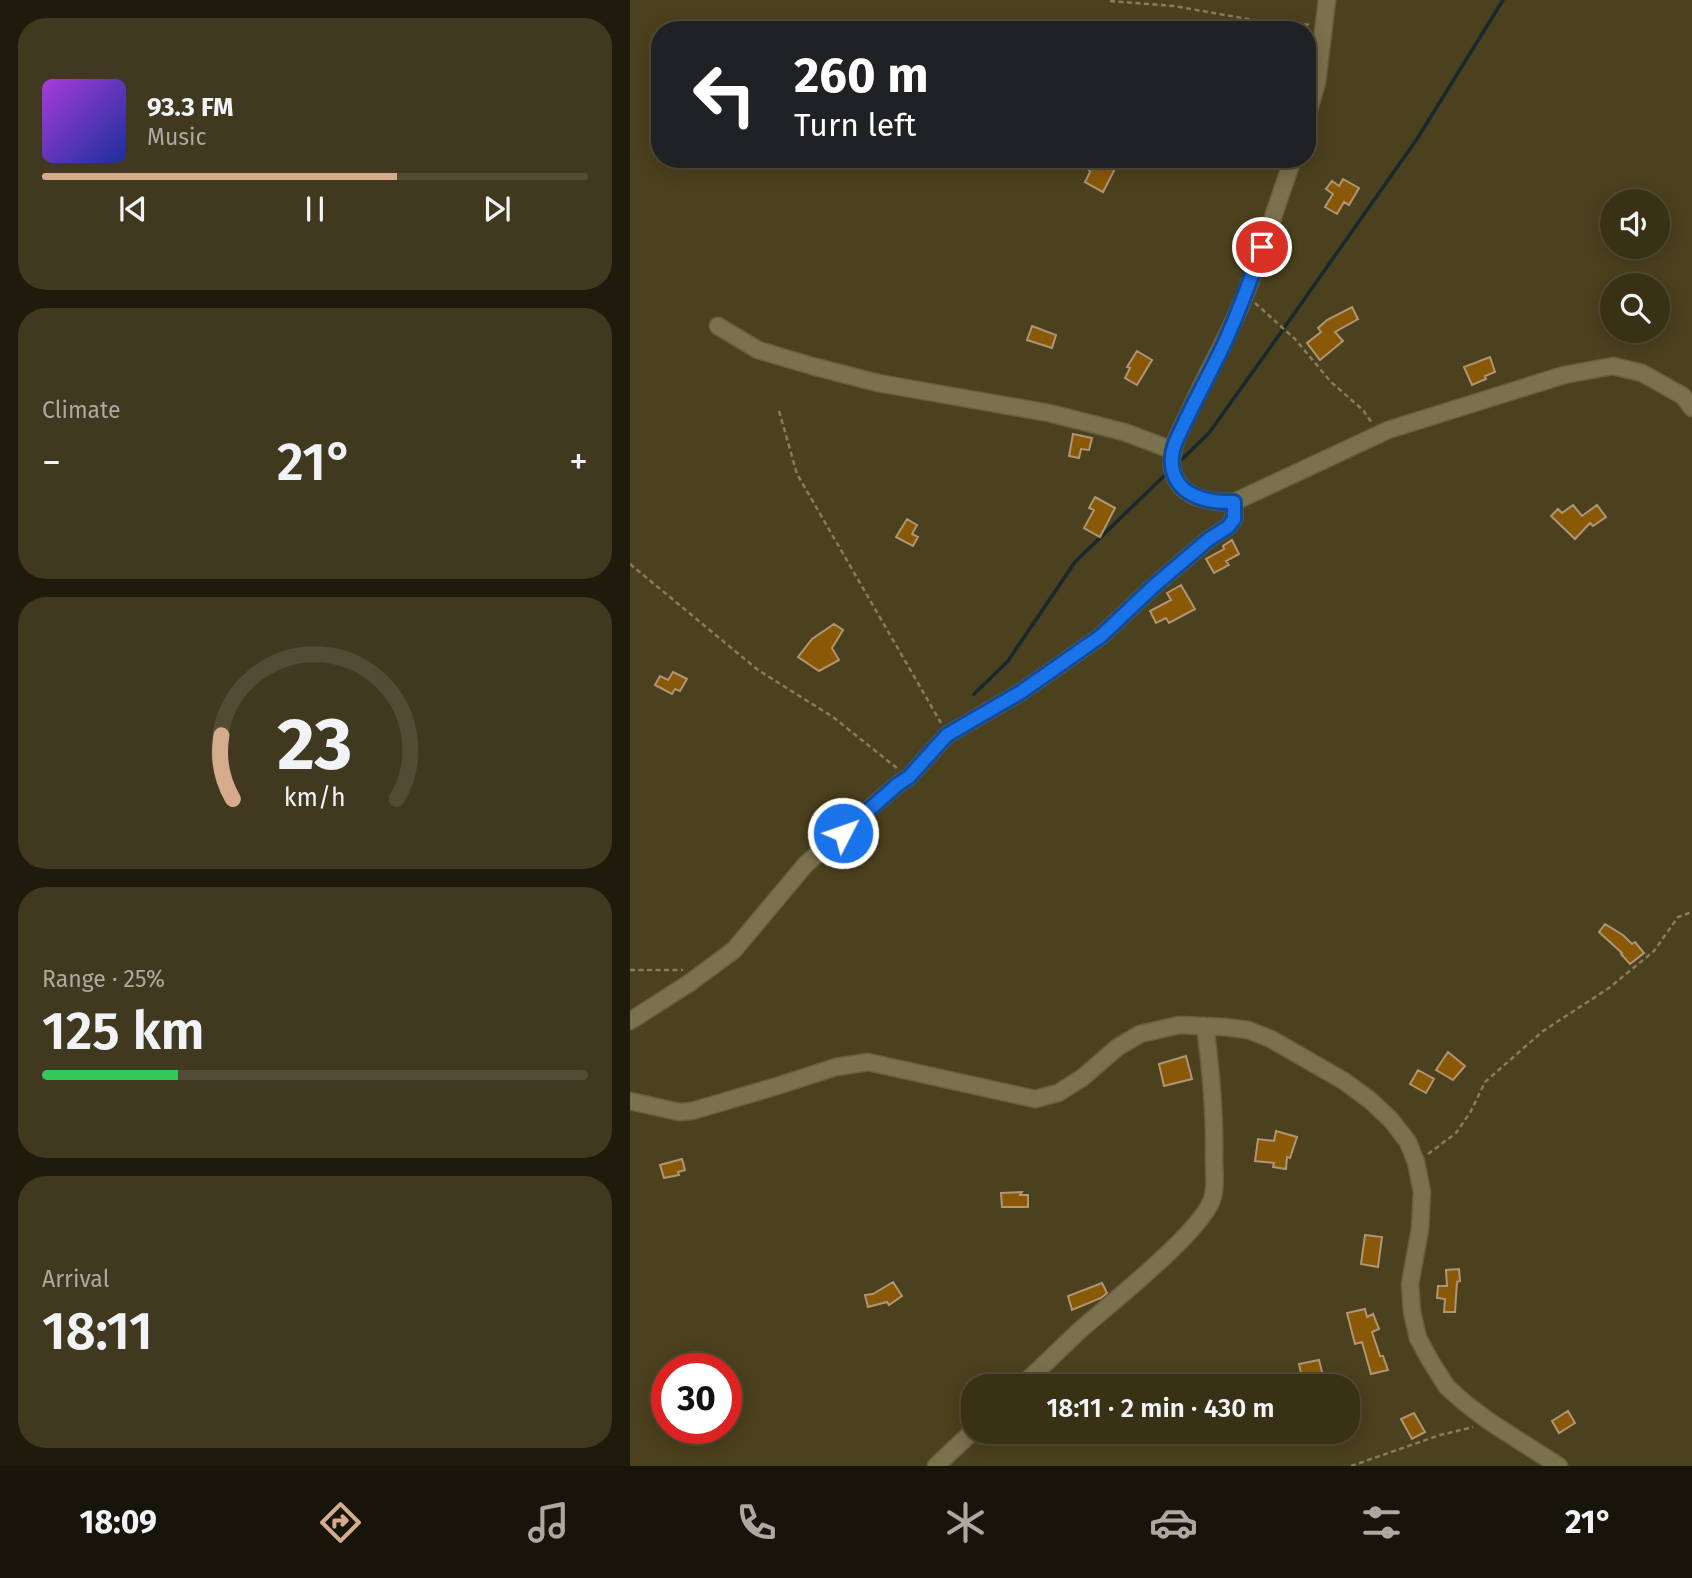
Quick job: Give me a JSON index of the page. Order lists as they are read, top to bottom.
{
  "page": {
    "turn": ["260 m", "Turn left"],
    "song": ["93.3 FM", "Music"],
    "tile": [
      "Climate",
      ["Range · 25%", "125 km"],
      ["Arrival", "18:11"]
    ],
    "heat": ["−", "21°", "+"],
    "limit": "30",
    "trip": "18:11 · 2 min · 430 m",
    "tabs": ["18:09", "21°"],
    "gauge": ["23", "km/h"]
  }
}
